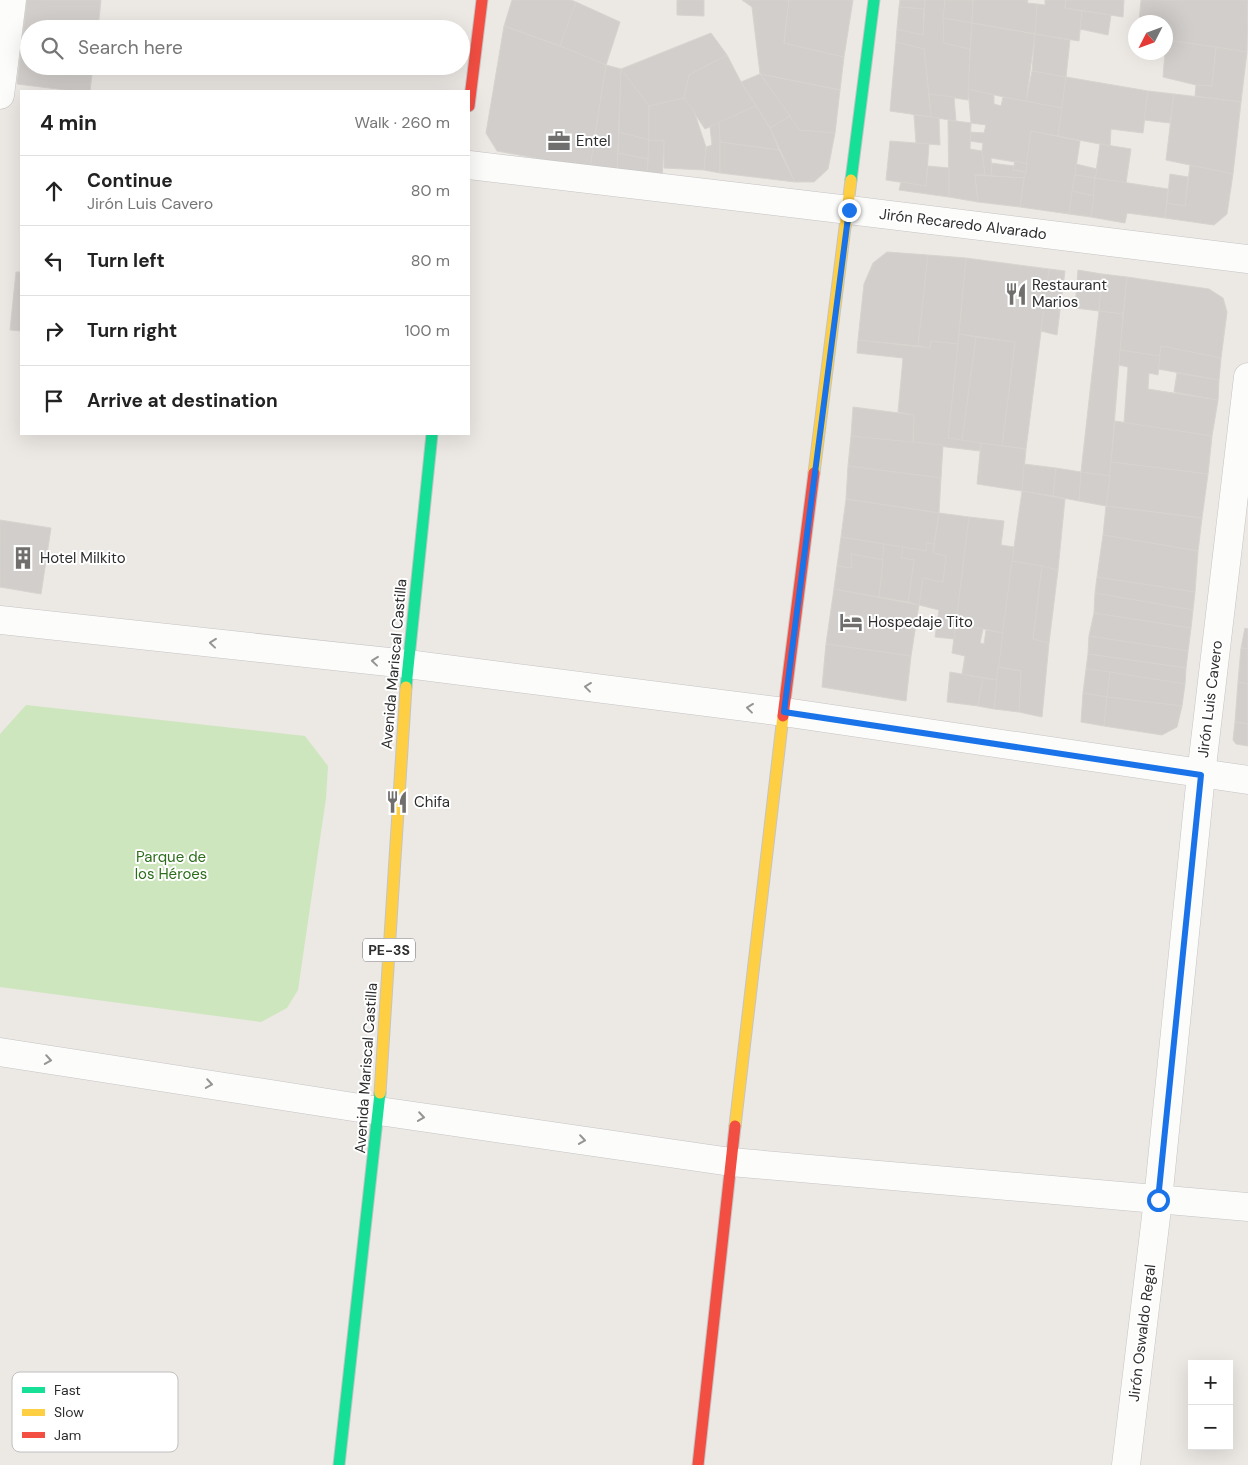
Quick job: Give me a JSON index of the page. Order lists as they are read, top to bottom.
{
  "streets": {
    "main road": ["Avenida Mariscal Castilla", "PE-3S"],
    "street": ["Jirón Recaredo Alvarado", "Jirón Luis Cavero", "Jirón Oswaldo Regal"]
  },
  "crossings": [
    ["Jirón Luis Cavero", "Jirón Oswaldo Regal"]
  ],
  "parks": ["Parque de los Héroes"],
  "places": {
    "office": ["Entel"],
    "restaurant": ["Restaurant Marios", "Chifa"],
    "building": ["Hotel Milkito"],
    "hotel": ["Hospedaje Tito"]
  },
  "legend": ["Fast", "Slow", "Jam"],
  "north": "bottom left",
  "page": {
    "search": "Search here",
    "heading": ["4 min", "Walk · 260 m"],
    "list": [
      ["Continue", "Jirón Luis Cavero", "80 m"],
      ["Turn left", "80 m"],
      ["Turn right", "100 m"],
      "Arrive at destination"
    ],
    "map_buttons": ["+", "−"]
  }
}
